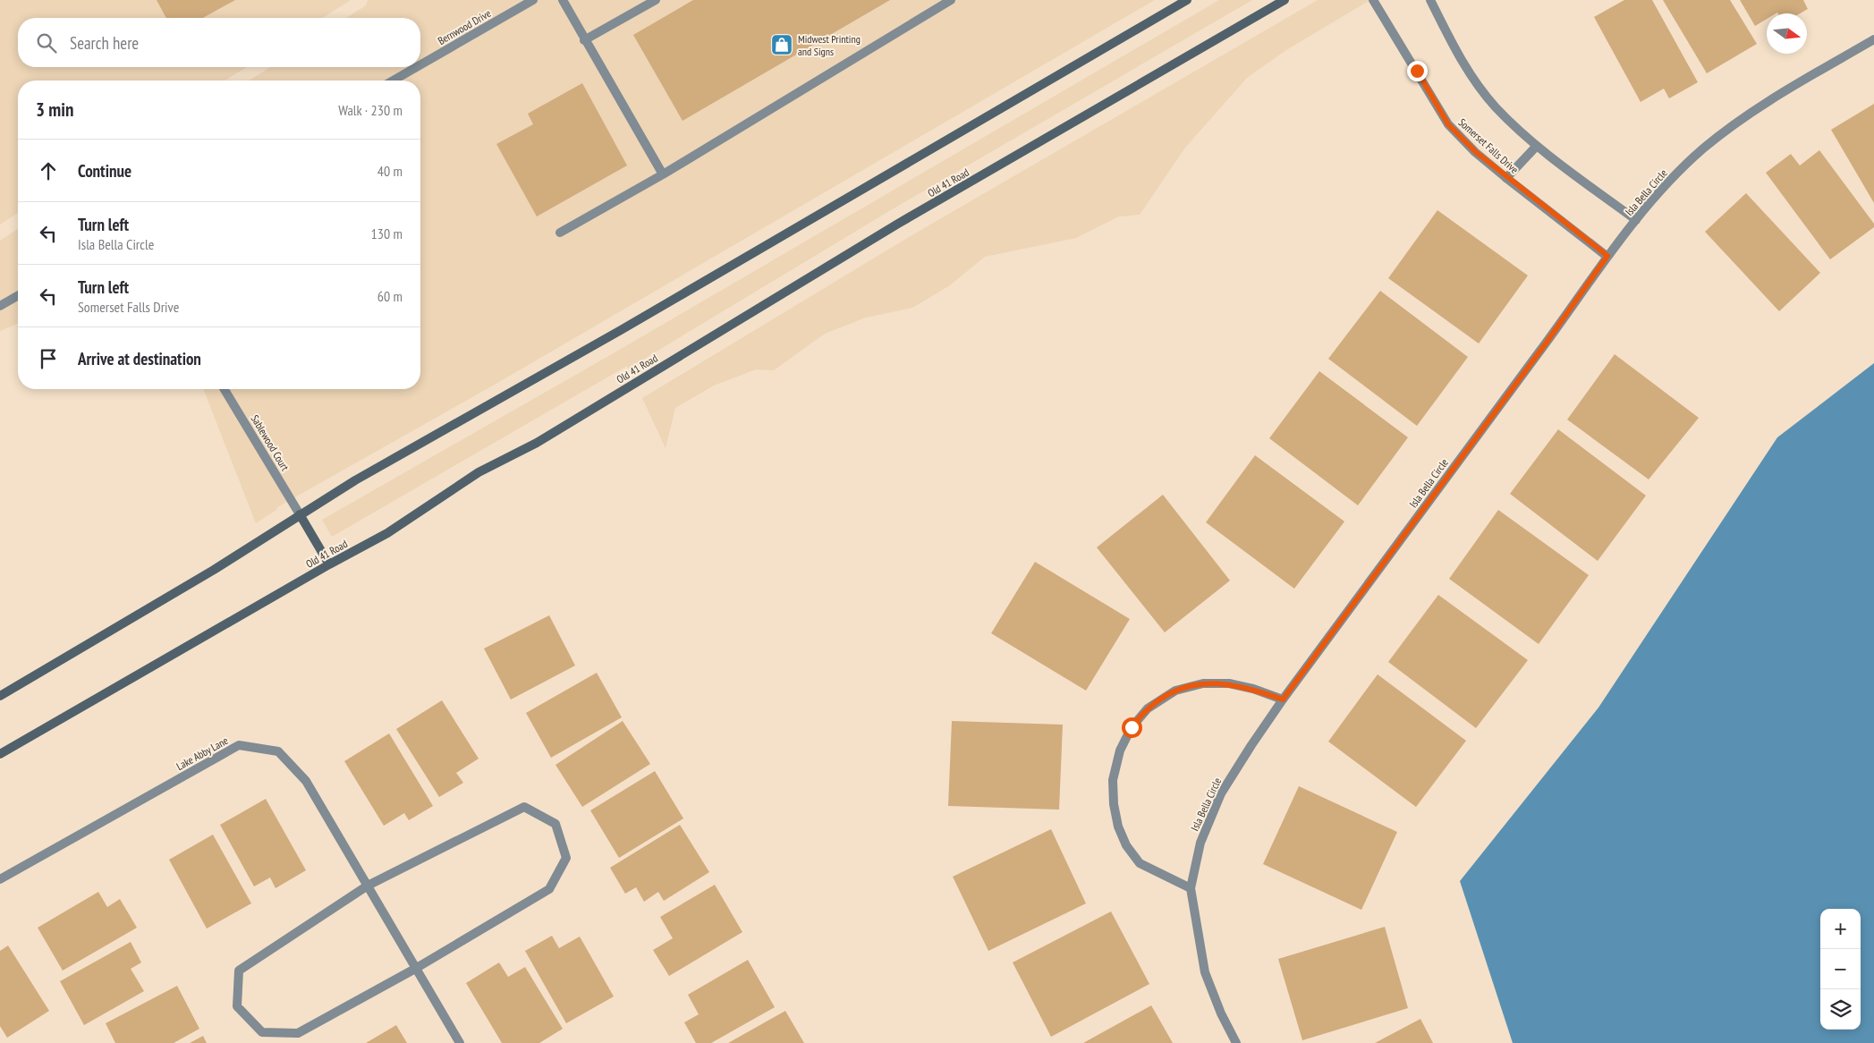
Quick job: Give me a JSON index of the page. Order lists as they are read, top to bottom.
{
  "streets": {
    "street": [
      "Bernwood Drive",
      "Somerset Falls Drive",
      "Old 41 Road",
      "Isla Bella Circle",
      "Sablewood Court",
      "Lake Abby Lane"
    ]
  },
  "crossings": [
    ["Somerset Falls Drive", "Isla Bella Circle"]
  ],
  "places": {
    "shop": ["Midwest Printing and Signs"]
  },
  "north": "right",
  "page": {
    "search": "Search here",
    "heading": ["3 min", "Walk · 230 m"],
    "list": [
      ["Continue", "40 m"],
      ["Turn left", "Isla Bella Circle", "130 m"],
      ["Turn left", "Somerset Falls Drive", "60 m"],
      "Arrive at destination"
    ],
    "map_buttons": ["+", "−"]
  }
}
